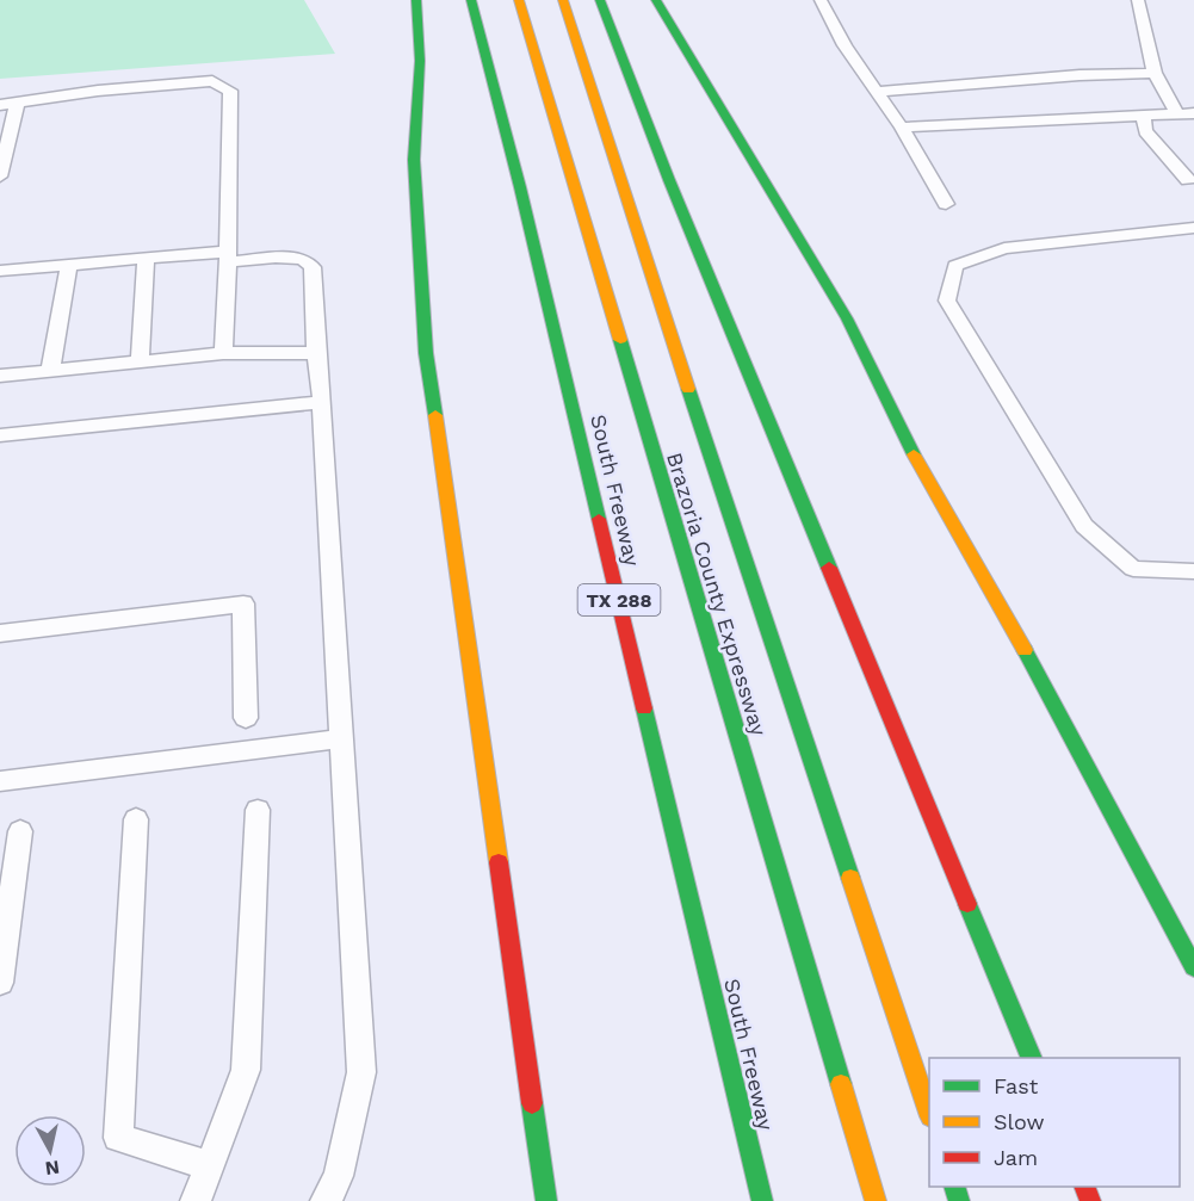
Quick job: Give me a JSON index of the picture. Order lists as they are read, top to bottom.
{
  "streets": {
    "main road": ["South Freeway", "Brazoria County Expressway", "TX 288"]
  },
  "legend": ["Fast", "Slow", "Jam"],
  "north": "bottom"
}
